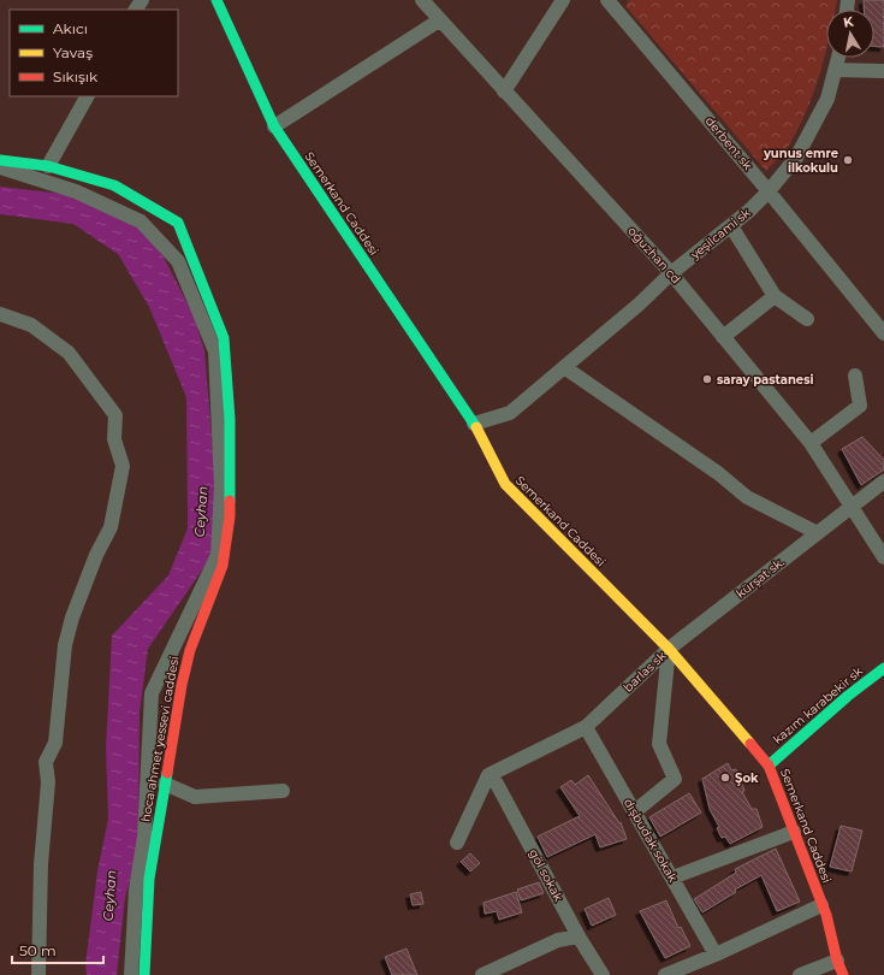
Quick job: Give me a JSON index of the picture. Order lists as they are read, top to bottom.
{
  "streets": {
    "street": [
      "derbent sk",
      "Semerkand Caddesi",
      "yeşilcami sk",
      "oğuzhan cd",
      "kürşat sk.",
      "barlas sk",
      "kazım karabekir sk",
      "hoca ahmet yessevi caddesi",
      "dışbudak sokak",
      "göl sokak"
    ]
  },
  "crossings": [
    ["derbent sk", "yeşilcami sk"],
    ["Semerkand Caddesi", "yeşilcami sk"],
    ["Semerkand Caddesi", "kürşat sk."],
    ["Semerkand Caddesi", "barlas sk"],
    ["Semerkand Caddesi", "kazım karabekir sk"],
    ["yeşilcami sk", "oğuzhan cd"],
    ["oğuzhan cd", "kürşat sk."],
    ["kürşat sk.", "barlas sk"],
    ["barlas sk", "dışbudak sokak"],
    ["barlas sk", "göl sokak"]
  ],
  "water": ["Ceyhan"],
  "places": ["yunus emre ilkokulu", "saray pastanesi", "Şok"],
  "legend": ["Akıcı", "Yavaş", "Sıkışık"],
  "scale_bar": "50 m",
  "north": "top"
}
